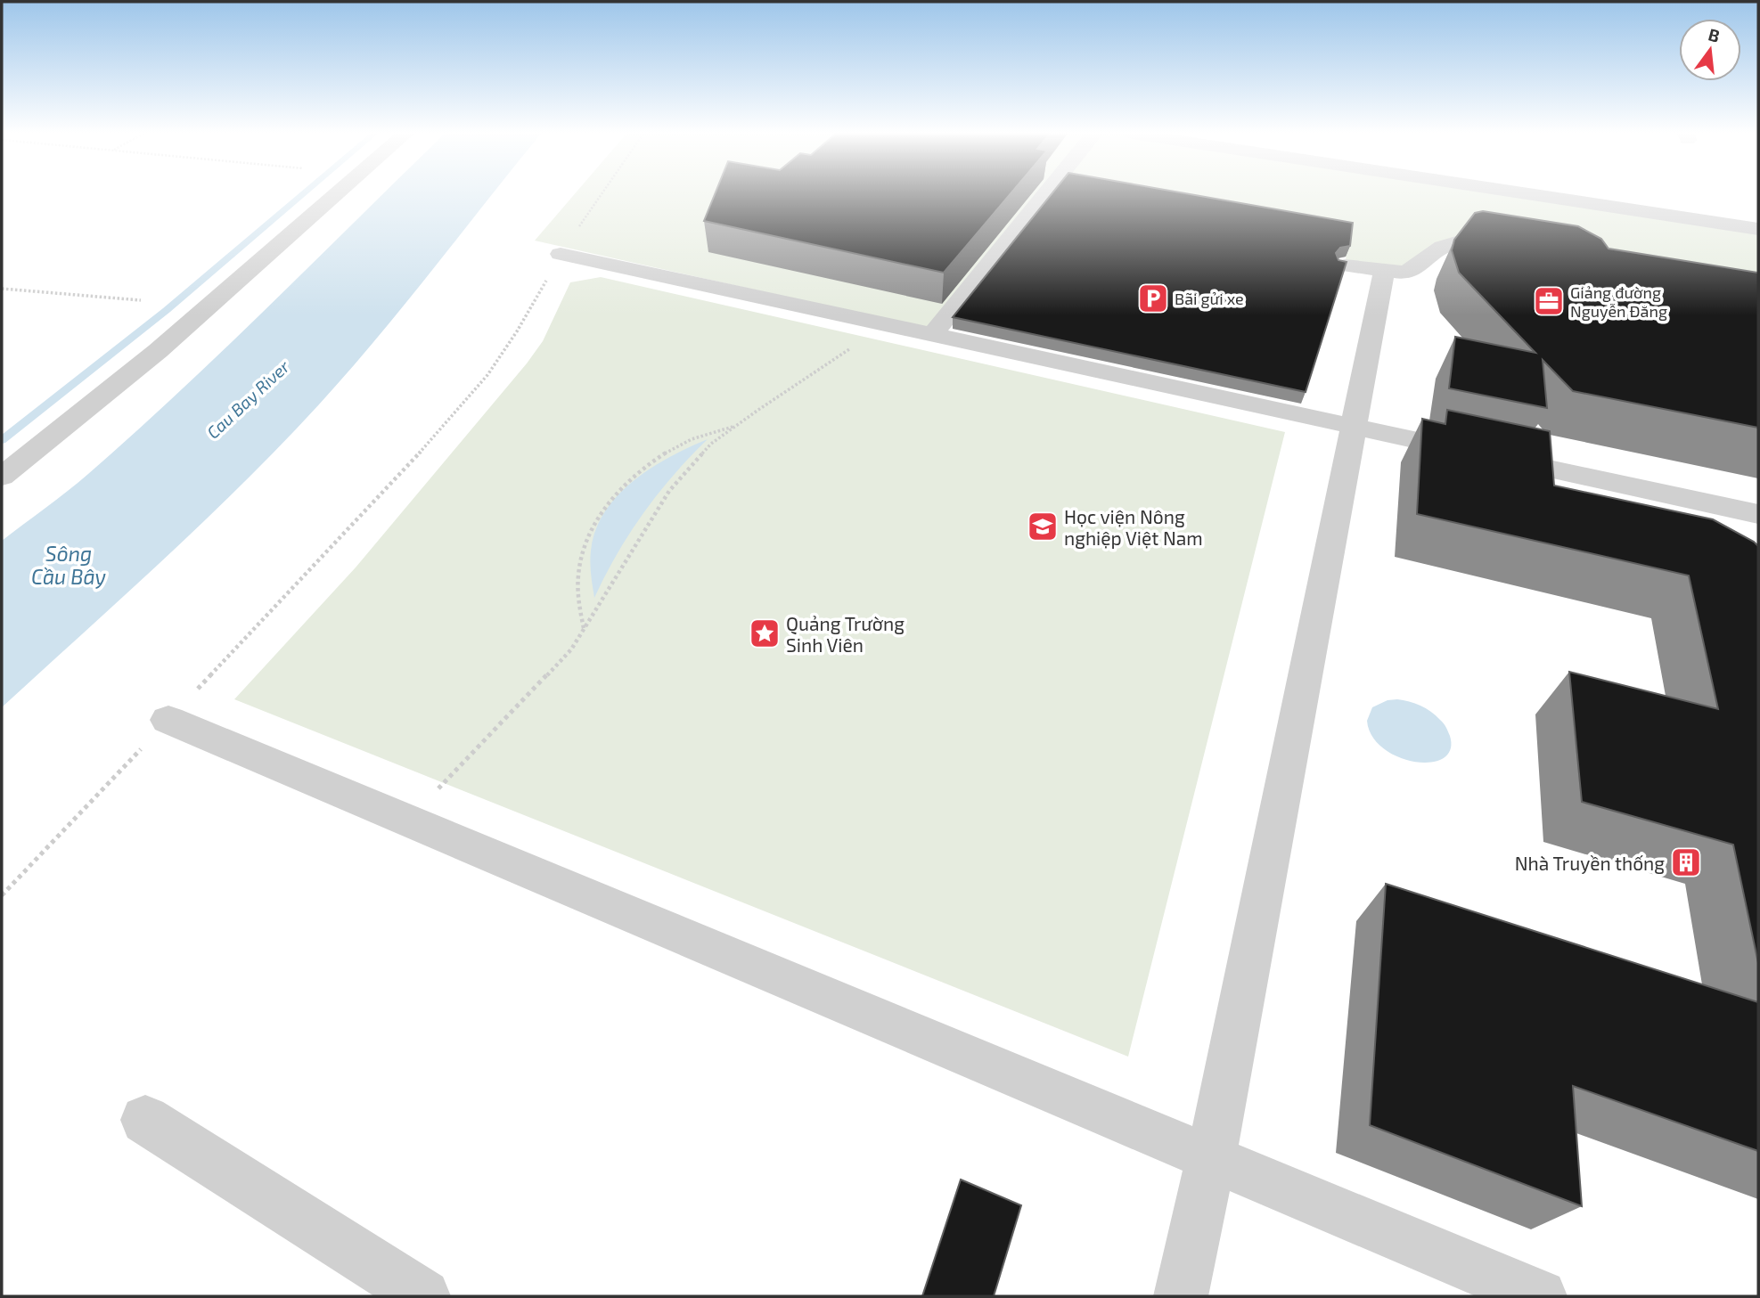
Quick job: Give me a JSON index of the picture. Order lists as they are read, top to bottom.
{
  "water": ["Cau Bay River", "Sông Cầu Bây"],
  "places": {
    "parking": ["Bãi gửi xe"],
    "office": ["Giảng đường Nguyễn Đăng"],
    "school or university": ["Học viện Nông nghiệp Việt Nam"],
    "place": ["Quảng Trường Sinh Viên"],
    "building": ["Nhà Truyền thống"]
  },
  "north": "top"
}
